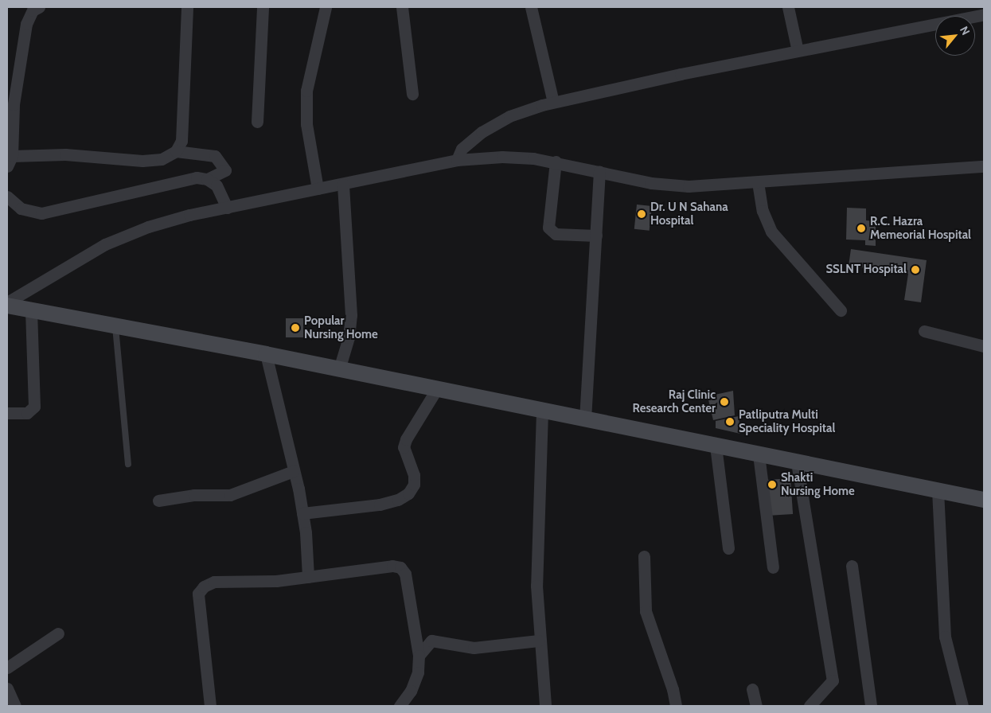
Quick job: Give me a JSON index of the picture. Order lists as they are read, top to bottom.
{
  "places": [
    "Dr. U N Sahana Hospital",
    "R.C. Hazra Memeorial Hospital",
    "SSLNT Hospital",
    "Popular Nursing Home",
    "Raj Clinic Research Center",
    "Patliputra Multi Speciality Hospital",
    "Shakti Nursing Home"
  ],
  "north": "top right"
}
